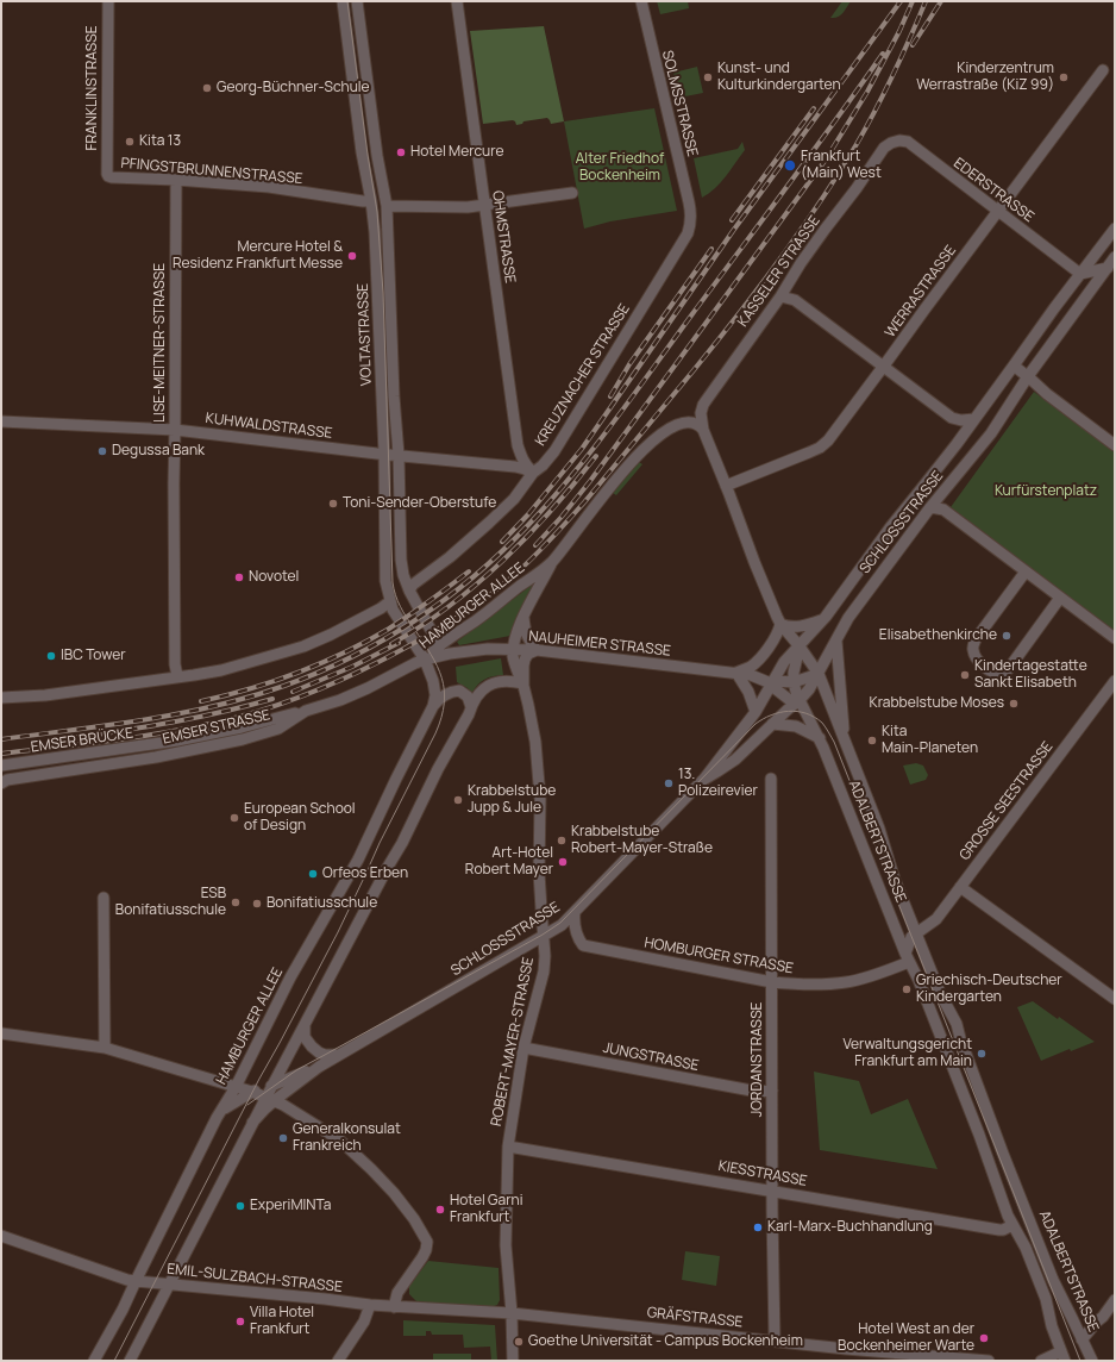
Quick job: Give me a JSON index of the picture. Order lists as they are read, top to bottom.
{
  "streets": {
    "street": [
      "FRANKLINSTRASSE",
      "SOLMSSTRASSE",
      "PFINGSTBRUNNENSTRASSE",
      "EDERSTRASSE",
      "OHMSTRASSE",
      "KASSELER STRASSE",
      "WERRASTRASSE",
      "VOLTASTRASSE",
      "LISE-MEITNER-STRASSE",
      "KREUZNACHER STRASSE",
      "KUHWALDSTRASSE",
      "SCHLOSSSTRASSE",
      "HAMBURGER ALLEE",
      "NAUHEIMER STRASSE",
      "EMSER STRASSE",
      "EMSER BRÜCKE",
      "GROSSE SEESTRASSE",
      "ADALBERTSTRASSE",
      "HOMBURGER STRASSE",
      "ROBERT-MAYER-STRASSE",
      "JUNGSTRASSE",
      "JORDANSTRASSE",
      "KIESSTRASSE",
      "EMIL-SULZBACH-STRASSE",
      "GRÄFSTRASSE"
    ]
  },
  "crossings": [
    ["FRANKLINSTRASSE", "PFINGSTBRUNNENSTRASSE"],
    ["SOLMSSTRASSE", "KREUZNACHER STRASSE"],
    ["PFINGSTBRUNNENSTRASSE", "VOLTASTRASSE"],
    ["PFINGSTBRUNNENSTRASSE", "LISE-MEITNER-STRASSE"],
    ["EDERSTRASSE", "KASSELER STRASSE"],
    ["EDERSTRASSE", "WERRASTRASSE"],
    ["EDERSTRASSE", "SCHLOSSSTRASSE"],
    ["OHMSTRASSE", "KREUZNACHER STRASSE"],
    ["OHMSTRASSE", "KUHWALDSTRASSE"],
    ["KASSELER STRASSE", "HAMBURGER ALLEE"],
    ["KASSELER STRASSE", "ADALBERTSTRASSE"],
    ["WERRASTRASSE", "ADALBERTSTRASSE"],
    ["VOLTASTRASSE", "KREUZNACHER STRASSE"],
    ["VOLTASTRASSE", "KUHWALDSTRASSE"],
    ["VOLTASTRASSE", "HAMBURGER ALLEE"],
    ["VOLTASTRASSE", "NAUHEIMER STRASSE"],
    ["VOLTASTRASSE", "EMSER STRASSE"],
    ["LISE-MEITNER-STRASSE", "KUHWALDSTRASSE"],
    ["KREUZNACHER STRASSE", "KUHWALDSTRASSE"],
    ["SCHLOSSSTRASSE", "HAMBURGER ALLEE"],
    ["SCHLOSSSTRASSE", "NAUHEIMER STRASSE"],
    ["SCHLOSSSTRASSE", "ADALBERTSTRASSE"],
    ["SCHLOSSSTRASSE", "HOMBURGER STRASSE"],
    ["SCHLOSSSTRASSE", "ROBERT-MAYER-STRASSE"],
    ["SCHLOSSSTRASSE", "EMIL-SULZBACH-STRASSE"],
    ["HAMBURGER ALLEE", "NAUHEIMER STRASSE"],
    ["HAMBURGER ALLEE", "EMSER STRASSE"],
    ["HAMBURGER ALLEE", "ADALBERTSTRASSE"],
    ["HAMBURGER ALLEE", "ROBERT-MAYER-STRASSE"],
    ["HAMBURGER ALLEE", "EMIL-SULZBACH-STRASSE"],
    ["NAUHEIMER STRASSE", "EMSER STRASSE"],
    ["NAUHEIMER STRASSE", "ADALBERTSTRASSE"],
    ["NAUHEIMER STRASSE", "ROBERT-MAYER-STRASSE"],
    ["EMSER STRASSE", "EMSER BRÜCKE"],
    ["GROSSE SEESTRASSE", "ADALBERTSTRASSE"],
    ["GROSSE SEESTRASSE", "HOMBURGER STRASSE"],
    ["ADALBERTSTRASSE", "HOMBURGER STRASSE"],
    ["ADALBERTSTRASSE", "KIESSTRASSE"],
    ["HOMBURGER STRASSE", "JORDANSTRASSE"],
    ["ROBERT-MAYER-STRASSE", "JUNGSTRASSE"],
    ["ROBERT-MAYER-STRASSE", "KIESSTRASSE"],
    ["ROBERT-MAYER-STRASSE", "EMIL-SULZBACH-STRASSE"],
    ["ROBERT-MAYER-STRASSE", "GRÄFSTRASSE"],
    ["JUNGSTRASSE", "JORDANSTRASSE"],
    ["JORDANSTRASSE", "KIESSTRASSE"],
    ["JORDANSTRASSE", "GRÄFSTRASSE"],
    ["EMIL-SULZBACH-STRASSE", "GRÄFSTRASSE"]
  ],
  "parks": ["Alter Friedhof Bockenheim", "Kurfürstenplatz"],
  "places": [
    "Kunst- und Kulturkindergarten",
    "Kinderzentrum Werrastraße (KiZ 99)",
    "Georg-Büchner-Schule",
    "Kita 13",
    "Hotel Mercure",
    "Frankfurt (Main) West",
    "Mercure Hotel & Residenz Frankfurt Messe",
    "Degussa Bank",
    "Toni-Sender-Oberstufe",
    "Novotel",
    "Elisabethenkirche",
    "IBC Tower",
    "Kindertagestatte Sankt Elisabeth",
    "Krabbelstube Moses",
    "Kita Main-Planeten",
    "13. Polizeirevier",
    "Krabbelstube Jupp & Jule",
    "European School of Design",
    "Krabbelstube Robert-Mayer-Straße",
    "Art-Hotel Robert Mayer",
    "Orfeos Erben",
    "ESB Bonifatiusschule",
    "Bonifatiusschule",
    "Griechisch-Deutscher Kindergarten",
    "Verwaltungsgericht Frankfurt am Main",
    "Generalkonsulat Frankreich",
    "ExperiMINTa",
    "Hotel Garni Frankfurt",
    "Karl-Marx-Buchhandlung",
    "Villa Hotel Frankfurt",
    "Hotel West an der Bockenheimer Warte",
    "Goethe Universität - Campus Bockenheim"
  ]
}
